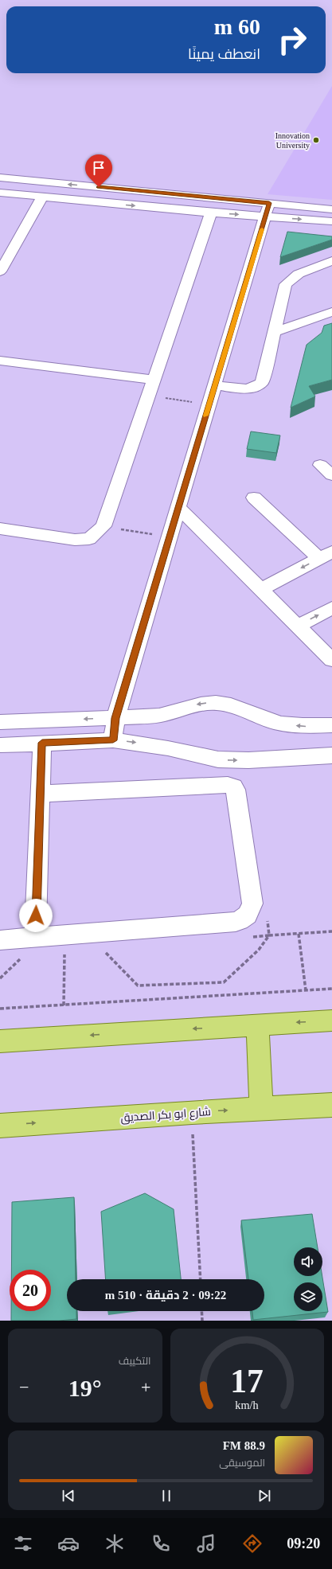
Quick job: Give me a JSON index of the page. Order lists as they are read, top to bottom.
{
  "streets": {
    "main road": ["شارع ابو بكر الصديق"]
  },
  "places": ["Innovation University"],
  "page": {
    "turn": ["60 m", "انعطف يمينًا"],
    "limit": "20",
    "trip": "09:22 · 2 دقيقة · 510 m",
    "tile": "التكييف",
    "heat": ["−", "19°", "+"],
    "song": ["88.9 FM", "الموسيقى"],
    "tabs": "09:20",
    "gauge": ["17", "km/h"]
  }
}
